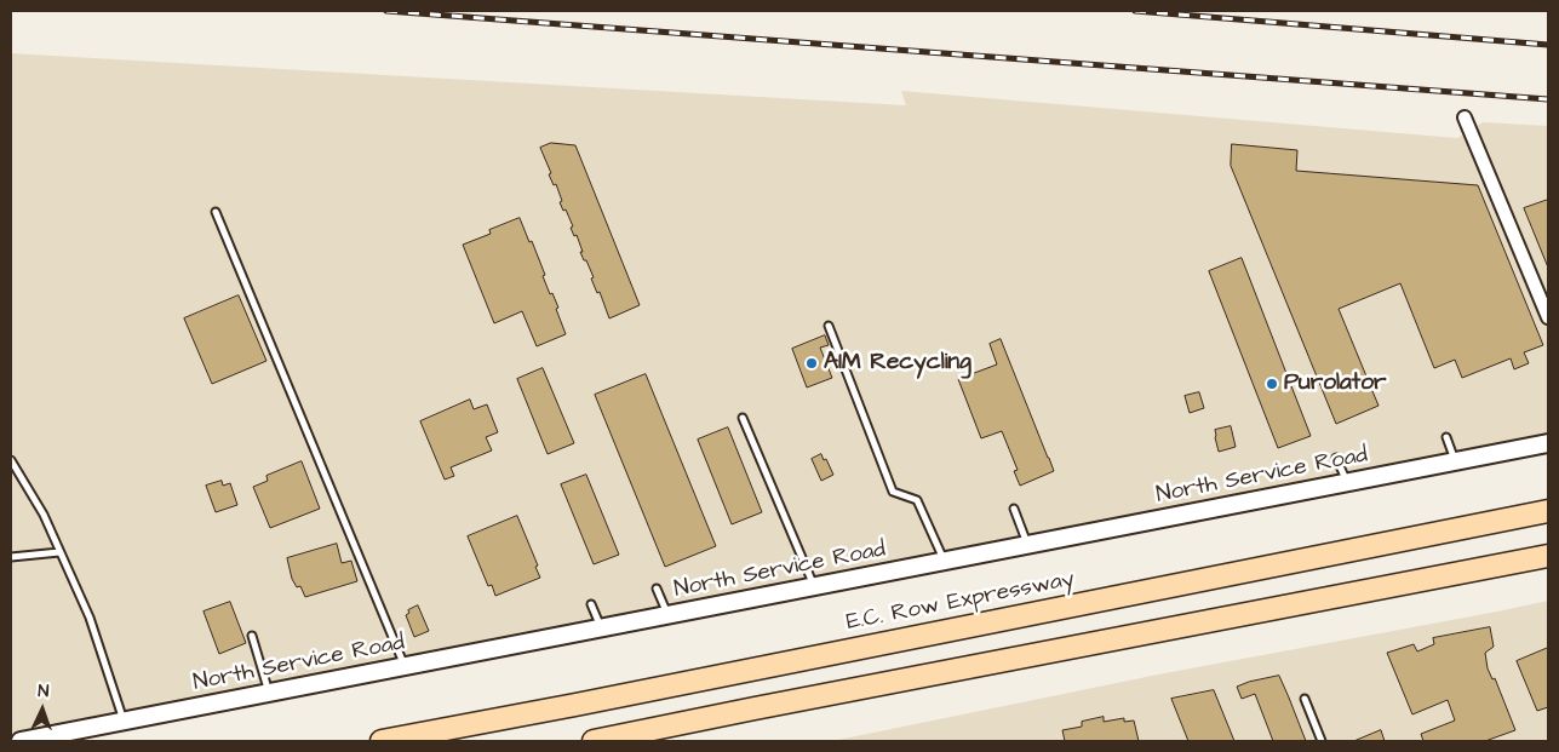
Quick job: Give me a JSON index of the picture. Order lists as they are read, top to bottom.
{
  "streets": {
    "highway": ["E.C. Row Expressway"],
    "street": ["North Service Road"]
  },
  "places": ["AIM Recycling", "Purolator"],
  "north": "top"
}
